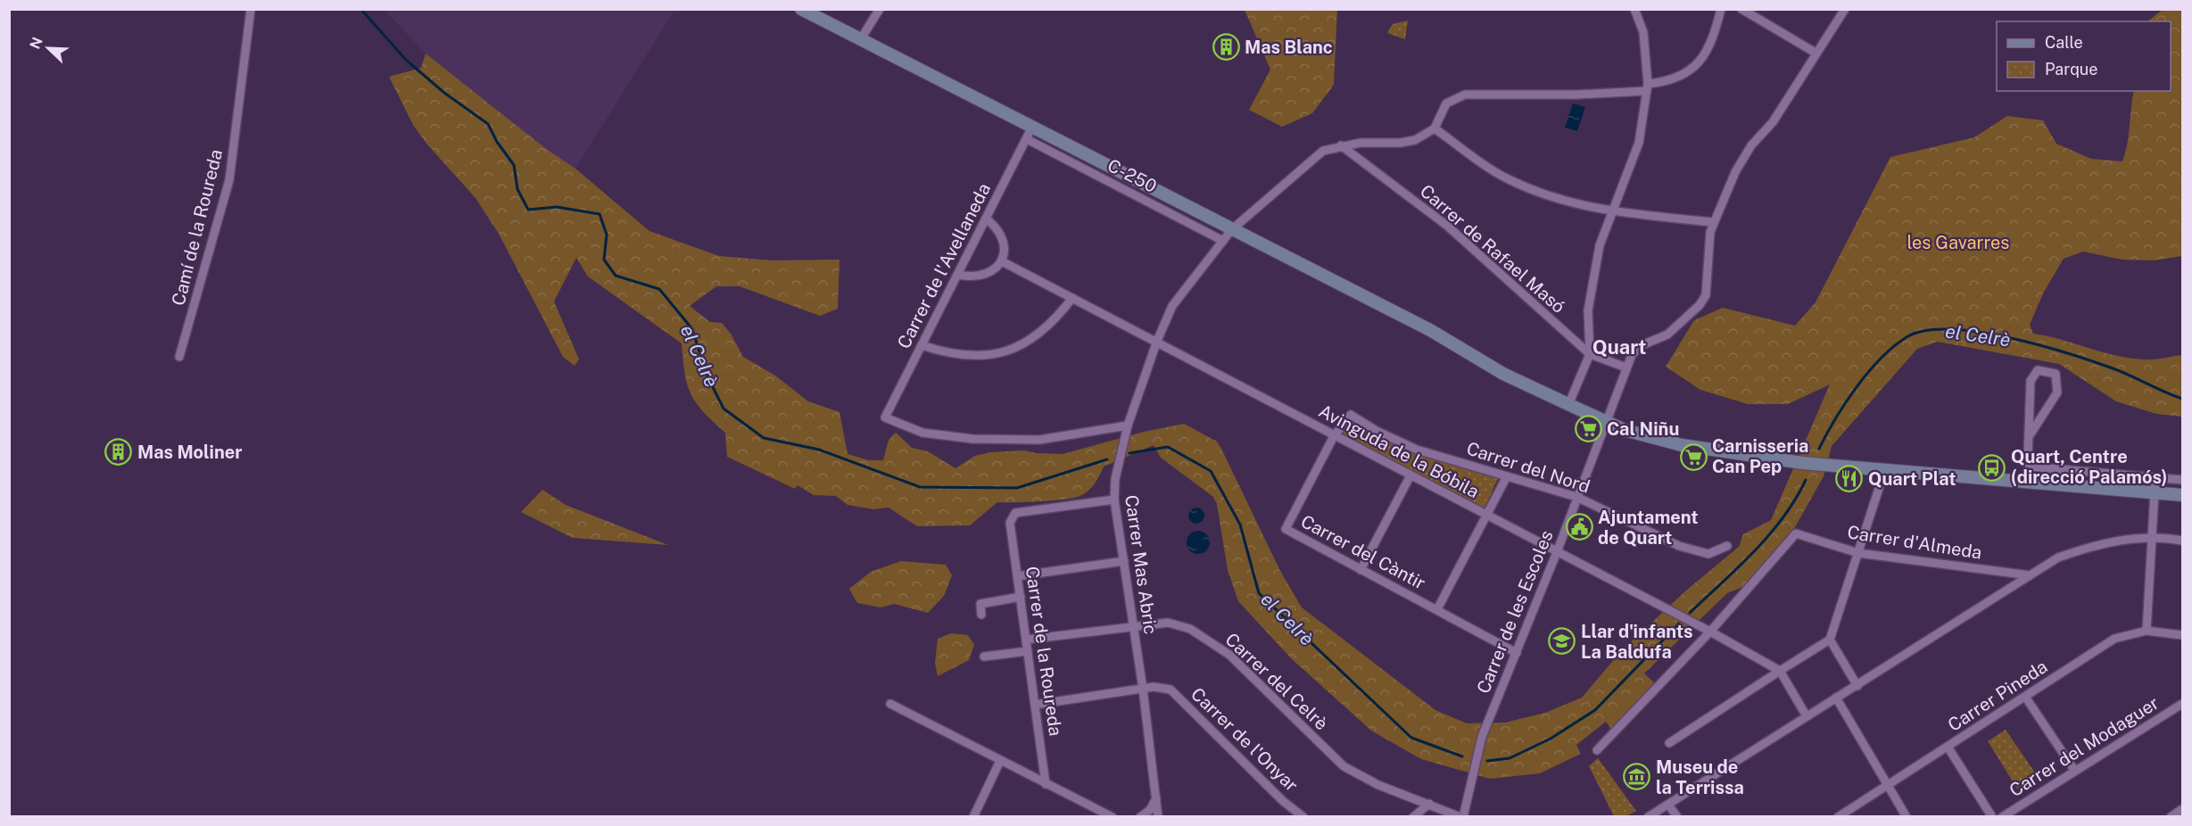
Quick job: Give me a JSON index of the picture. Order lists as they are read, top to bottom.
{
  "streets": {
    "main road": ["C-250"],
    "street": [
      "Camí de la Roureda",
      "Carrer de Rafael Masó",
      "Carrer de l'Avellaneda",
      "Avinguda de la Bóbila",
      "Carrer del Nord",
      "Carrer d'Almeda",
      "Carrer del Càntir",
      "Carrer Mas Abric",
      "Carrer de les Escoles",
      "Carrer de la Roureda",
      "Carrer del Celrè",
      "Carrer Pineda",
      "Carrer de l'Onyar",
      "Carrer del Modaguer"
    ]
  },
  "crossings": [
    ["C-250", "Carrer de l'Avellaneda"],
    ["C-250", "Carrer Mas Abric"],
    ["C-250", "Carrer de les Escoles"],
    ["Carrer de Rafael Masó", "Carrer Mas Abric"],
    ["Carrer de Rafael Masó", "Carrer de les Escoles"],
    ["Carrer de l'Avellaneda", "Carrer Mas Abric"],
    ["Avinguda de la Bóbila", "Carrer del Nord"],
    ["Avinguda de la Bóbila", "Carrer d'Almeda"],
    ["Avinguda de la Bóbila", "Carrer del Càntir"],
    ["Avinguda de la Bóbila", "Carrer Mas Abric"],
    ["Avinguda de la Bóbila", "Carrer de les Escoles"],
    ["Carrer del Nord", "Carrer del Càntir"],
    ["Carrer del Nord", "Carrer de les Escoles"],
    ["Carrer del Càntir", "Carrer de les Escoles"],
    ["Carrer Mas Abric", "Carrer de la Roureda"],
    ["Carrer Mas Abric", "Carrer del Celrè"],
    ["Carrer Mas Abric", "Carrer de l'Onyar"],
    ["Carrer de les Escoles", "Carrer del Celrè"],
    ["Carrer de la Roureda", "Carrer del Celrè"],
    ["Carrer de la Roureda", "Carrer de l'Onyar"]
  ],
  "districts": ["Quart"],
  "water": ["el Celrè"],
  "parks": ["les Gavarres"],
  "places": {
    "building": ["Mas Blanc", "Mas Moliner"],
    "supermarket": ["Cal Niñu", "Carnisseria Can Pep"],
    "bus stop": ["Quart, Centre (direcció Palamós)"],
    "restaurant": ["Quart Plat"],
    "public building": ["Ajuntament de Quart"],
    "school or university": ["Llar d'infants La Baldufa"],
    "museum": ["Museu de la Terrissa"]
  },
  "legend": ["Calle", "Parque"],
  "north": "top left"
}
